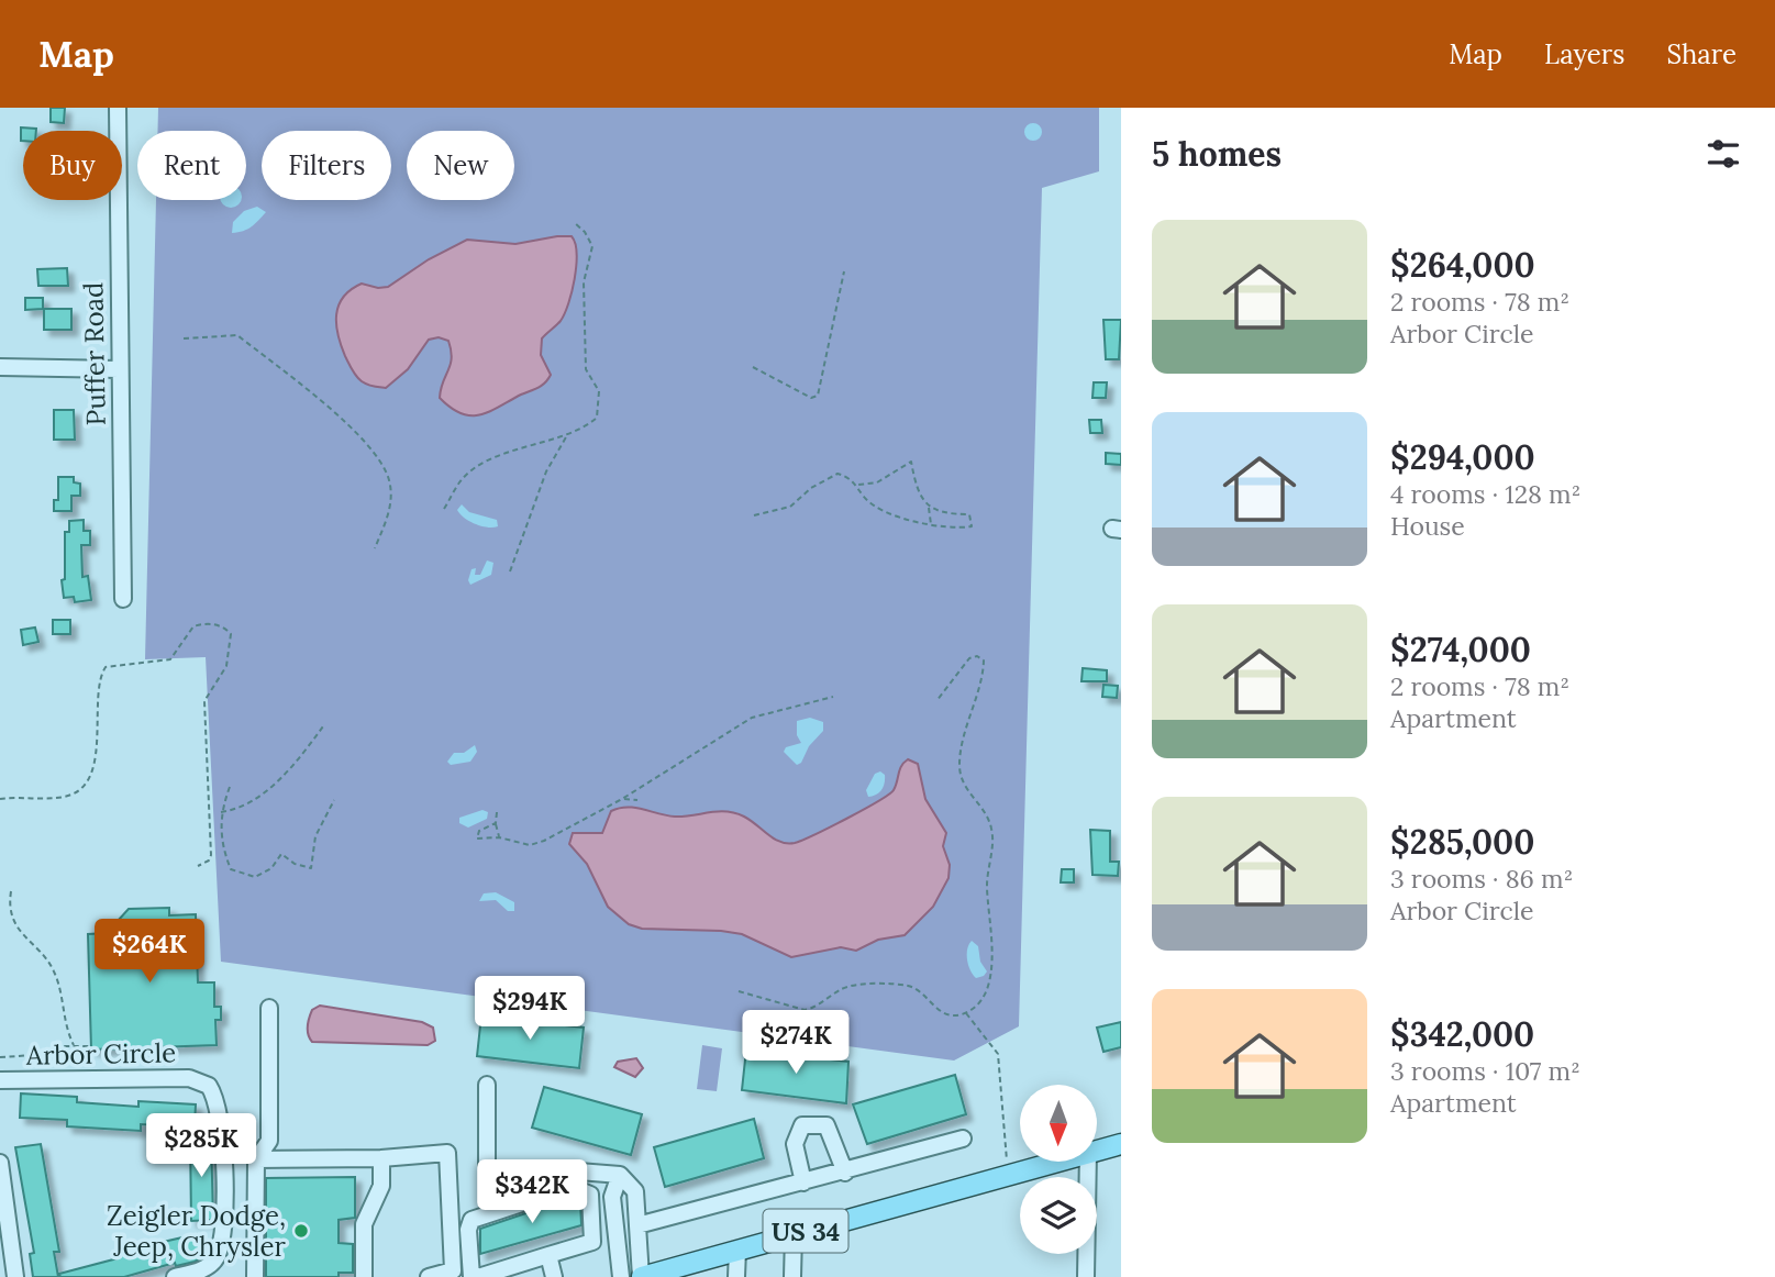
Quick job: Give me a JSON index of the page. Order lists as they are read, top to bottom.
{
  "streets": {
    "main road": ["US 34"],
    "street": ["Puffer Road", "Arbor Circle"]
  },
  "places": ["Zeigler Dodge, Jeep, Chrysler"],
  "north": "bottom",
  "page": {
    "header": "Map",
    "nav": ["Map", "Layers", "Share"],
    "heading": "5 homes",
    "chip": [
      "Buy",
      "Rent",
      "Filters",
      "New"
    ],
    "list": [
      {
        "name": "$264,000",
        "note": "2 rooms · 78 m² · Arbor Circle"
      },
      {
        "name": "$294,000",
        "note": "4 rooms · 128 m² · House"
      },
      {
        "name": "$274,000",
        "note": "2 rooms · 78 m² · Apartment"
      },
      {
        "name": "$285,000",
        "note": "3 rooms · 86 m² · Arbor Circle"
      },
      {
        "name": "$342,000",
        "note": "3 rooms · 107 m² · Apartment"
      }
    ],
    "price": [
      "$264K",
      "$294K",
      "$274K",
      "$285K",
      "$342K"
    ]
  }
}
